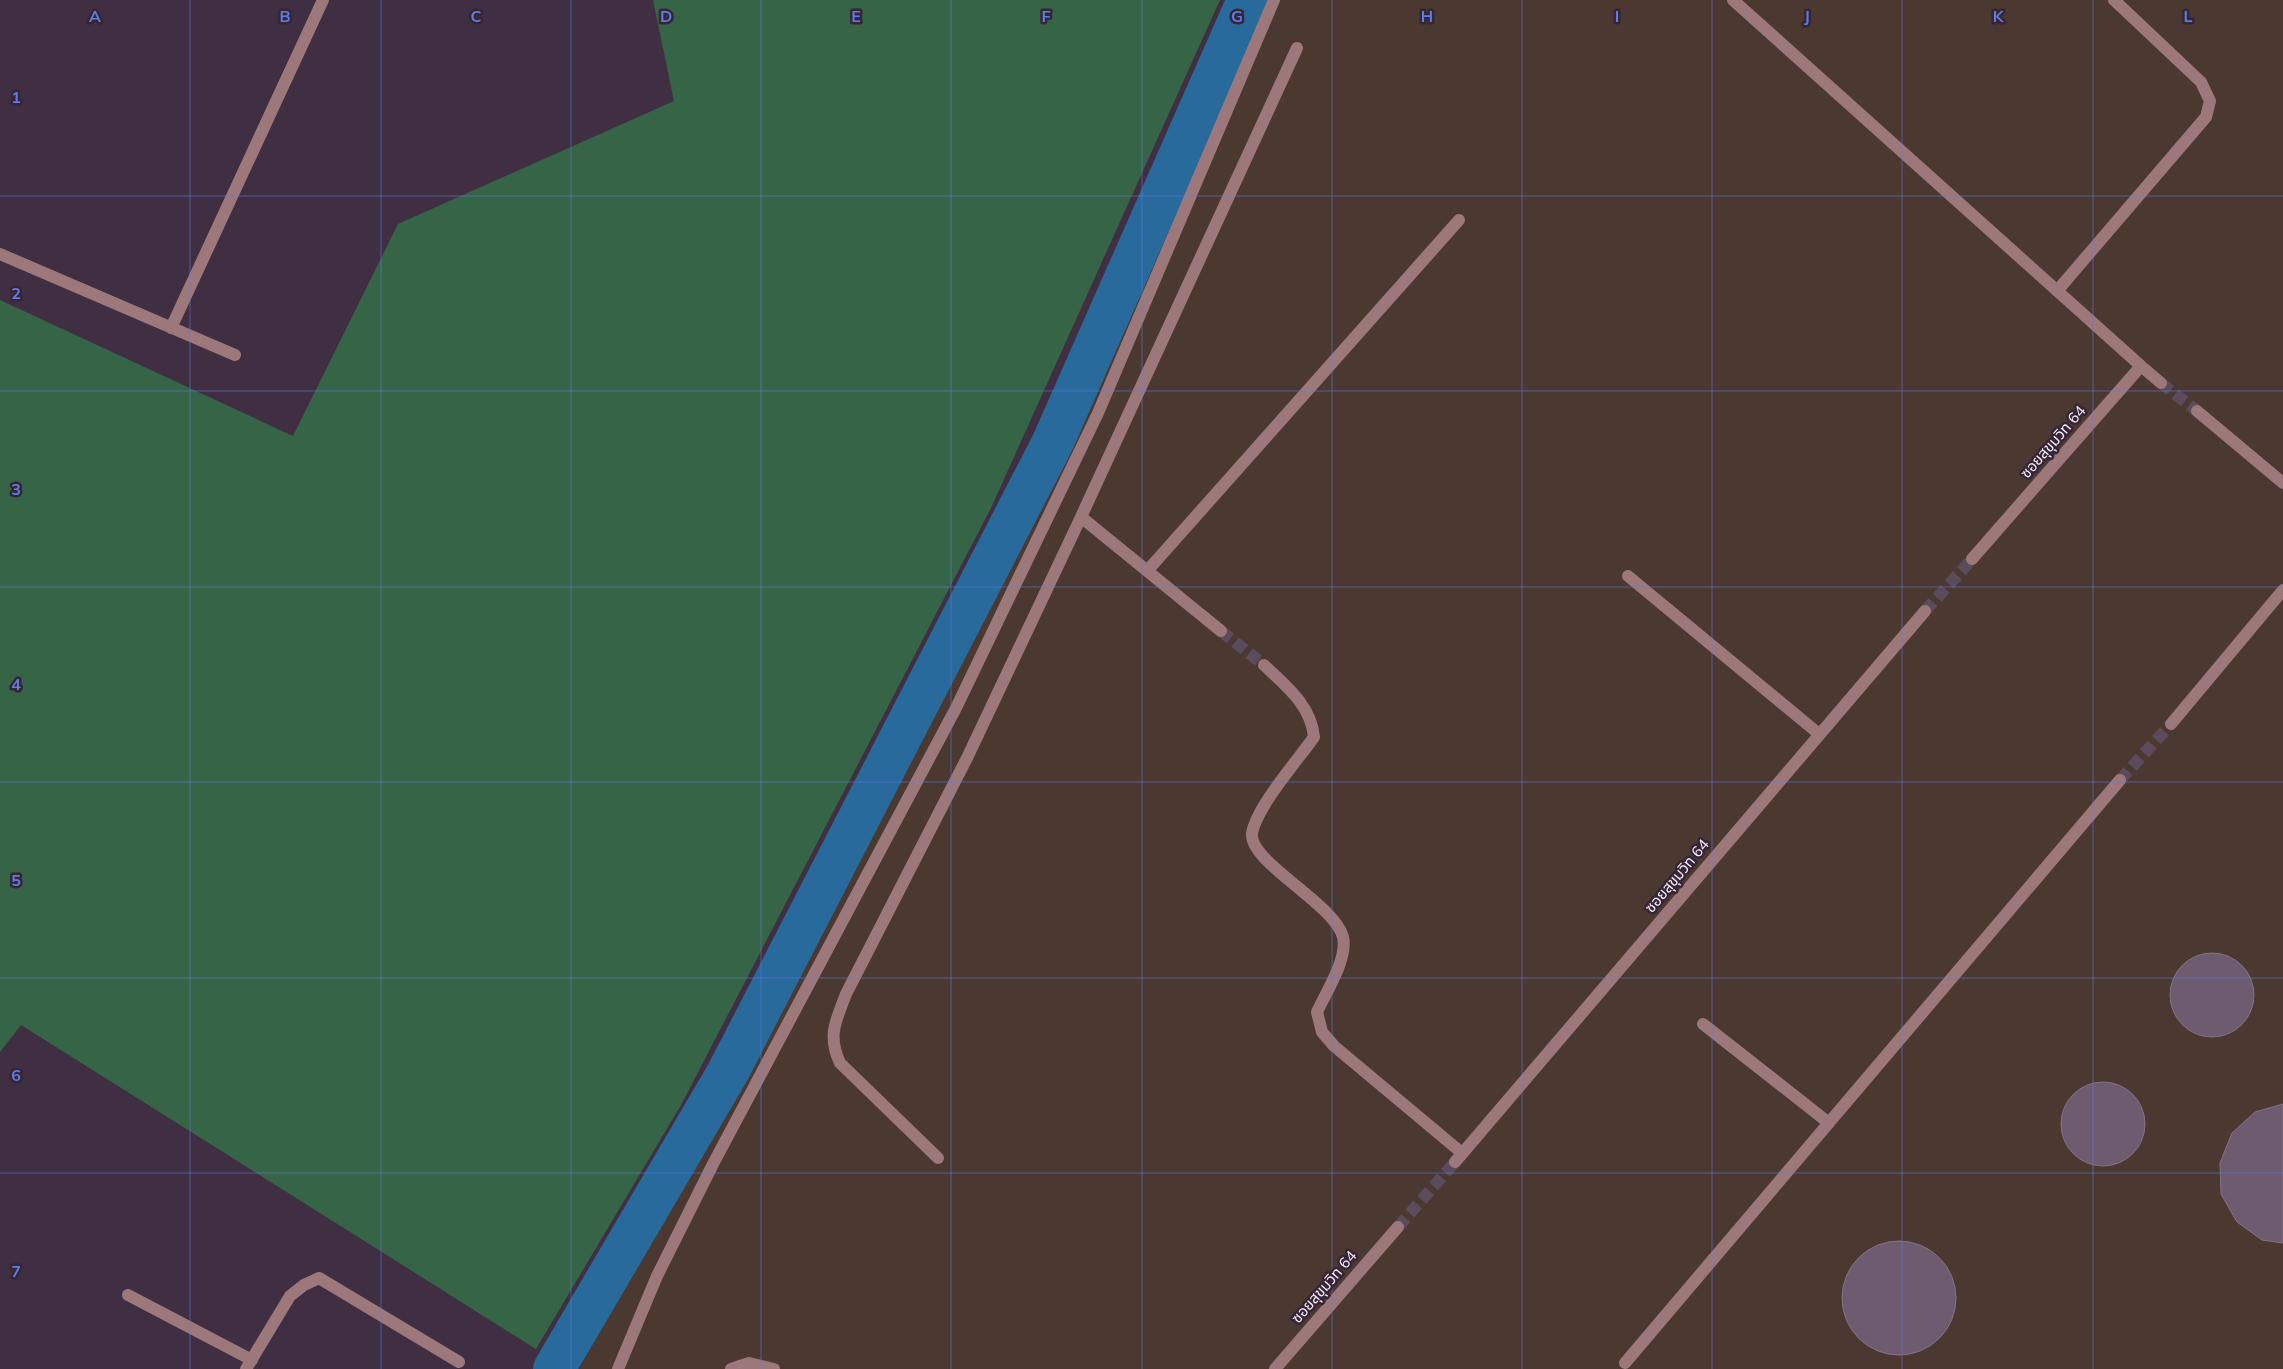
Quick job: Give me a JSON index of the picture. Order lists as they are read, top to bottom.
{
  "streets": {
    "street": ["ซอยสุขุมวิท 64"]
  },
  "grid": {
    "columns": [
      "A",
      "B",
      "C",
      "D",
      "E",
      "F",
      "G",
      "H",
      "I",
      "J",
      "K",
      "L"
    ],
    "rows": [
      "1",
      "2",
      "3",
      "4",
      "5",
      "6",
      "7"
    ]
  }
}
